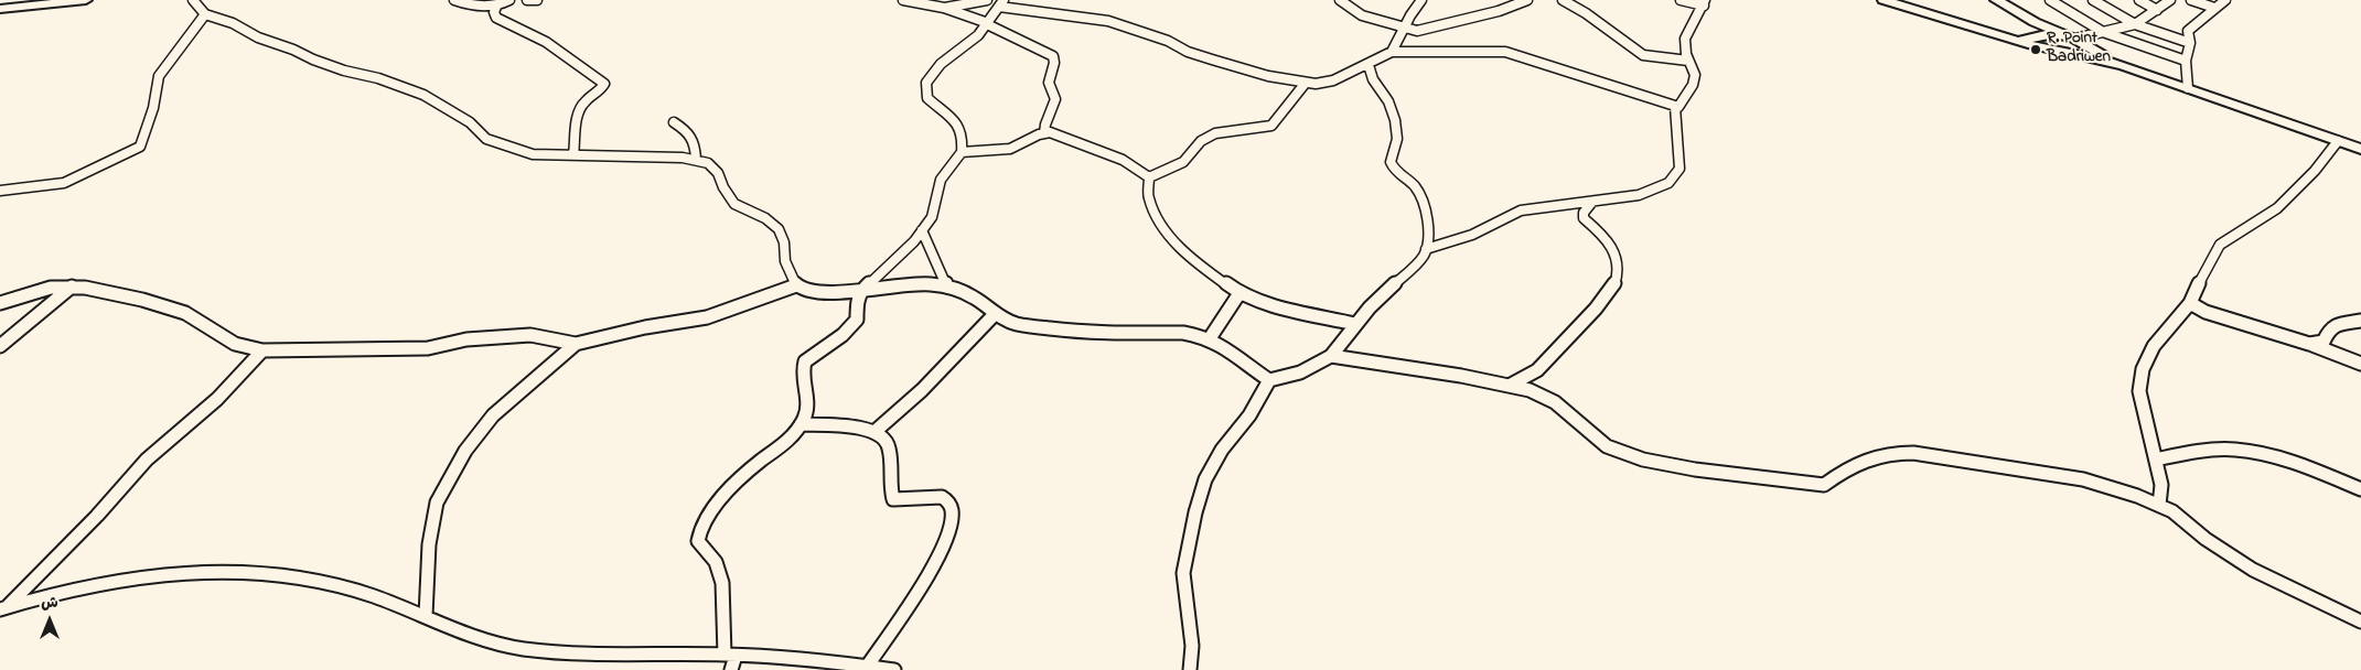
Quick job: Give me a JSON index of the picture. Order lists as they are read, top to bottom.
{
  "places": ["R. Point Badriwen"],
  "north": "top"
}
